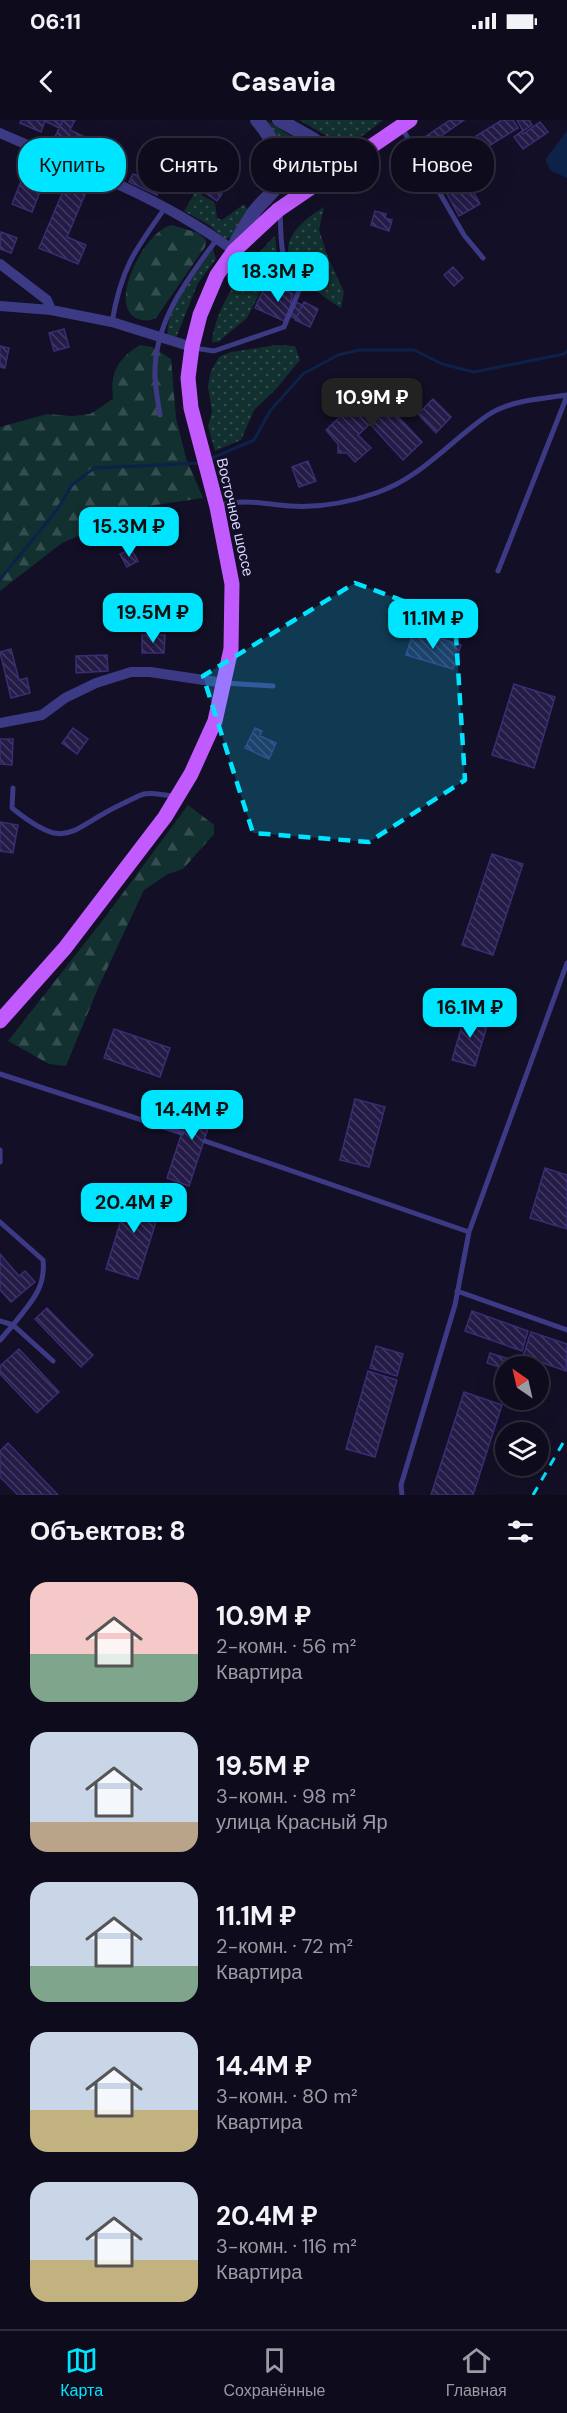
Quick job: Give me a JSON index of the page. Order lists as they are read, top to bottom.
{
  "streets": {
    "main road": ["Восточное шоссе"]
  },
  "north": "top left",
  "page": {
    "status": "06:11",
    "header": "Casavia",
    "chip": [
      "Купить",
      "Снять",
      "Фильтры",
      "Новое"
    ],
    "price": [
      "18.3M ₽",
      "10.9M ₽",
      "15.3M ₽",
      "19.5M ₽",
      "11.1M ₽",
      "16.1M ₽",
      "14.4M ₽",
      "20.4M ₽"
    ],
    "heading": "Объектов: 8",
    "list": [
      {
        "name": "10.9M ₽",
        "note": "2-комн. · 56 m² · Квартира"
      },
      {
        "name": "19.5M ₽",
        "note": "3-комн. · 98 m² · улица Красный Яр"
      },
      {
        "name": "11.1M ₽",
        "note": "2-комн. · 72 m² · Квартира"
      },
      {
        "name": "14.4M ₽",
        "note": "3-комн. · 80 m² · Квартира"
      },
      {
        "name": "20.4M ₽",
        "note": "3-комн. · 116 m² · Квартира"
      }
    ],
    "tabs": ["Карта", "Сохранённые", "Главная"]
  }
}
